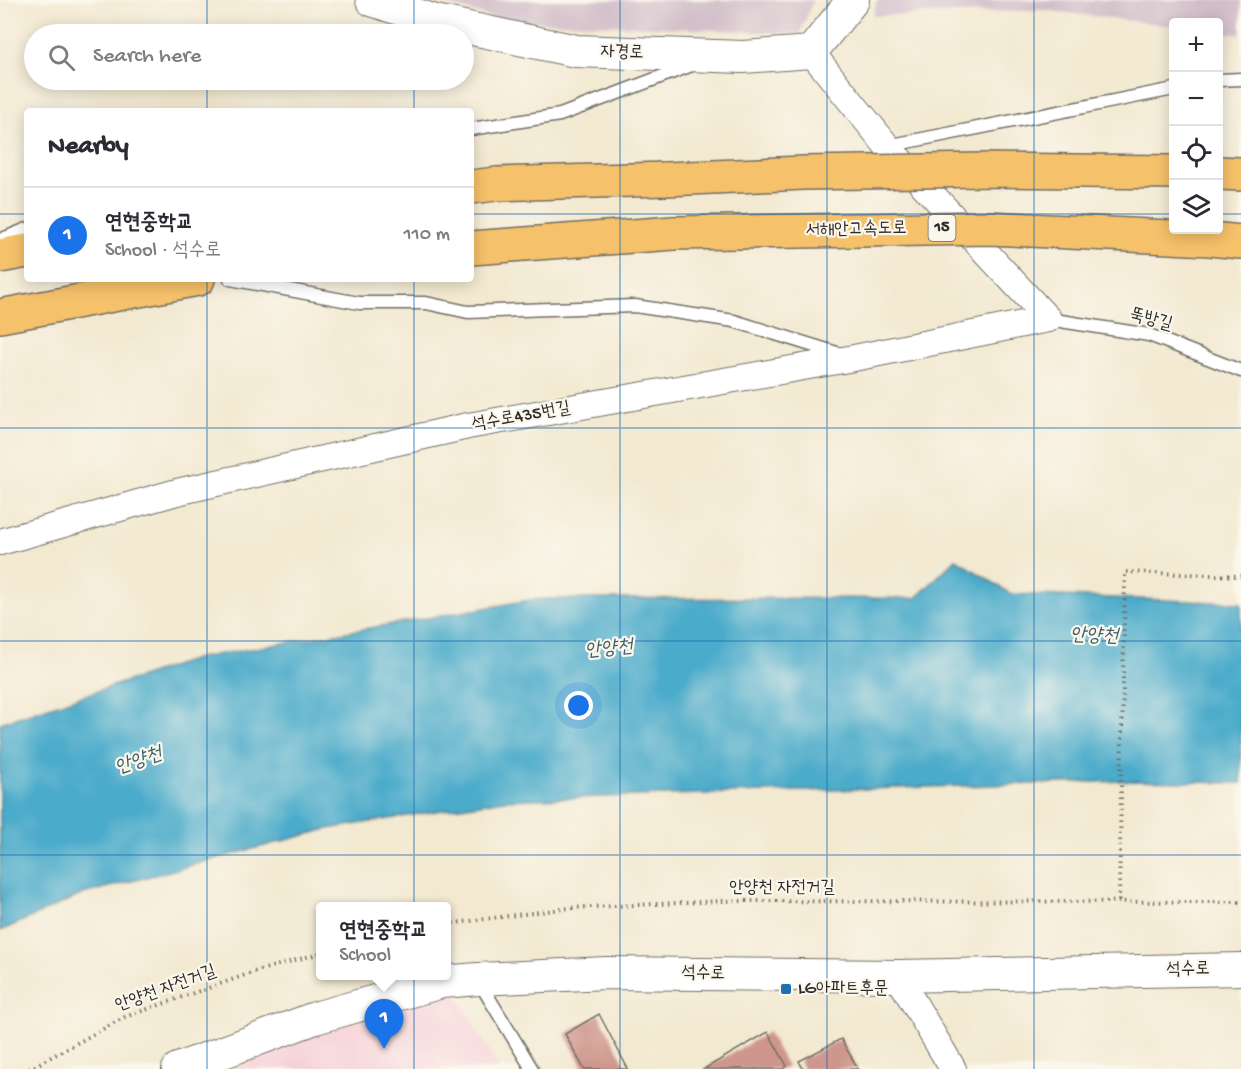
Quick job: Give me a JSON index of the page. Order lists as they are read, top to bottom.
{
  "streets": {
    "highway": ["15", "서해안고속도로"],
    "street": ["자경로", "석수로435번길", "석수로"],
    "lane": ["뚝방길"],
    "path": ["안양천 자전거길"]
  },
  "crossings": [
    ["뚝방길", "석수로435번길"]
  ],
  "water": ["안양천"],
  "places": {
    "transit": ["LG아파트후문"]
  },
  "page": {
    "map_buttons": ["+", "−"],
    "search": "Search here",
    "heading": "Nearby",
    "list": [
      {
        "mark": "1",
        "name": "연현중학교",
        "note": "School · 석수로",
        "value": "110 m"
      }
    ],
    "popup": ["연현중학교", "School"],
    "pins": "1"
  }
}
